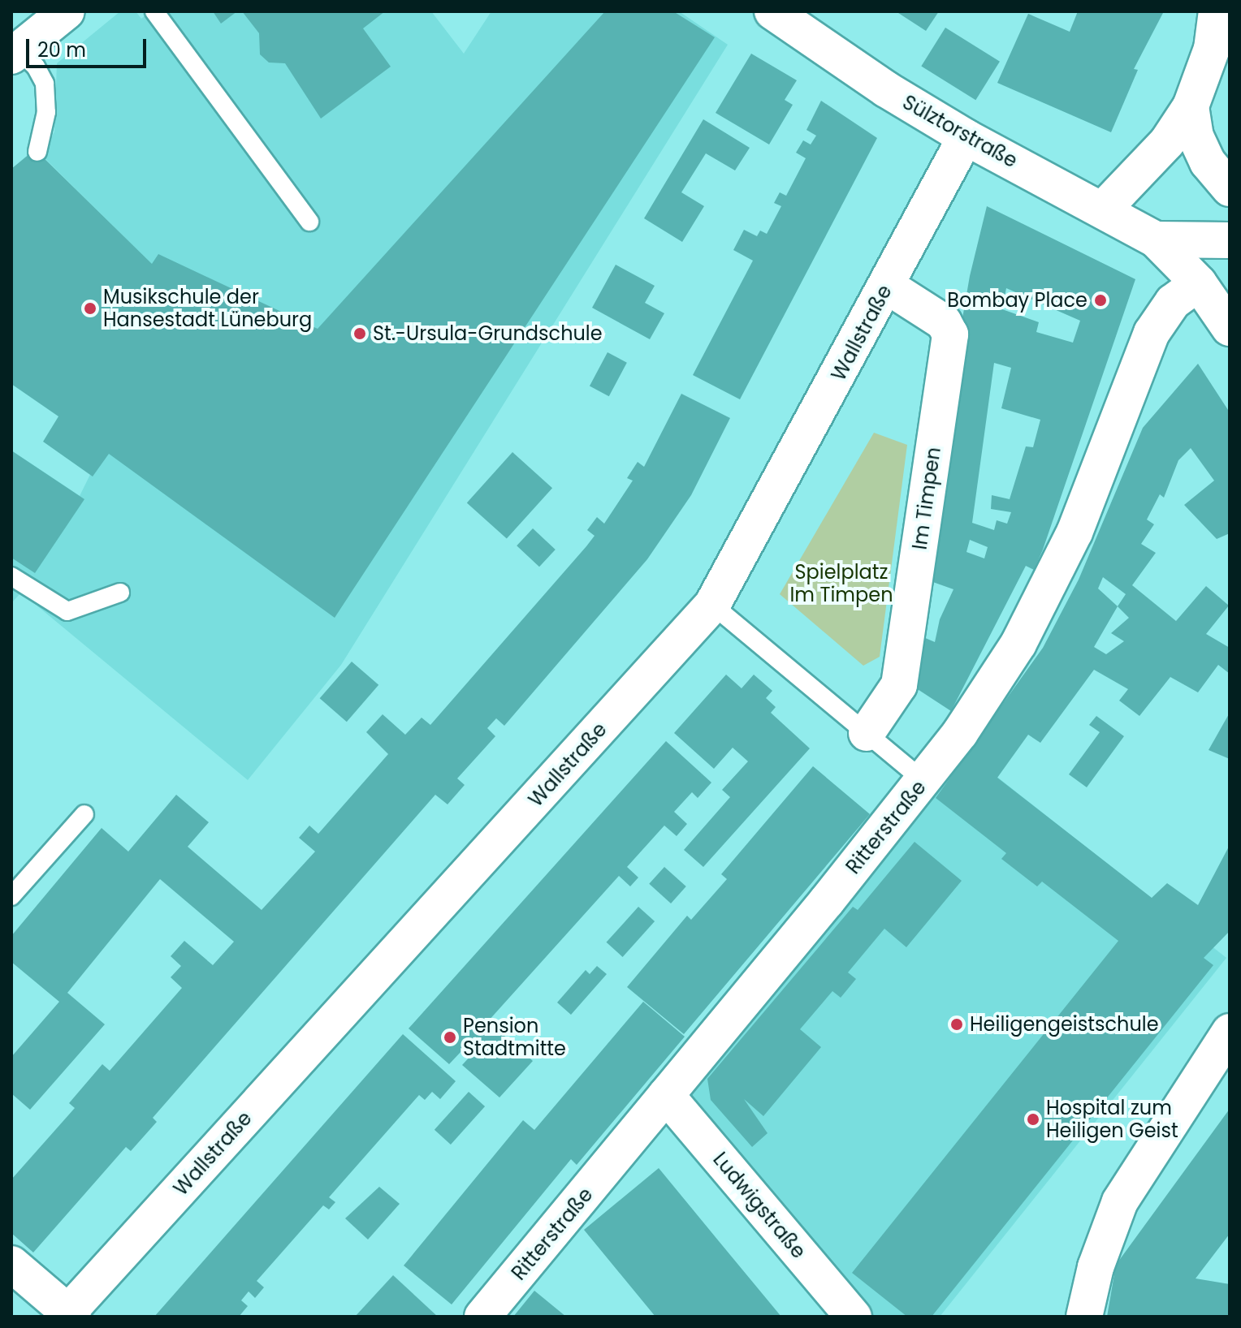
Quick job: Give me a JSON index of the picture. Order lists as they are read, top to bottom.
{
  "streets": {
    "street": [
      "Sülztorstraße",
      "Wallstraße",
      "Im Timpen",
      "Ritterstraße",
      "Ludwigstraße"
    ]
  },
  "crossings": [
    ["Sülztorstraße", "Wallstraße"],
    ["Sülztorstraße", "Ritterstraße"],
    ["Wallstraße", "Im Timpen"],
    ["Ritterstraße", "Ludwigstraße"]
  ],
  "parks": ["Spielplatz Im Timpen"],
  "places": [
    "Bombay Place",
    "Musikschule der Hansestadt Lüneburg",
    "St.-Ursula-Grundschule",
    "Heiligengeistschule",
    "Pension Stadtmitte",
    "Hospital zum Heiligen Geist"
  ],
  "scale_bar": "20 m"
}
